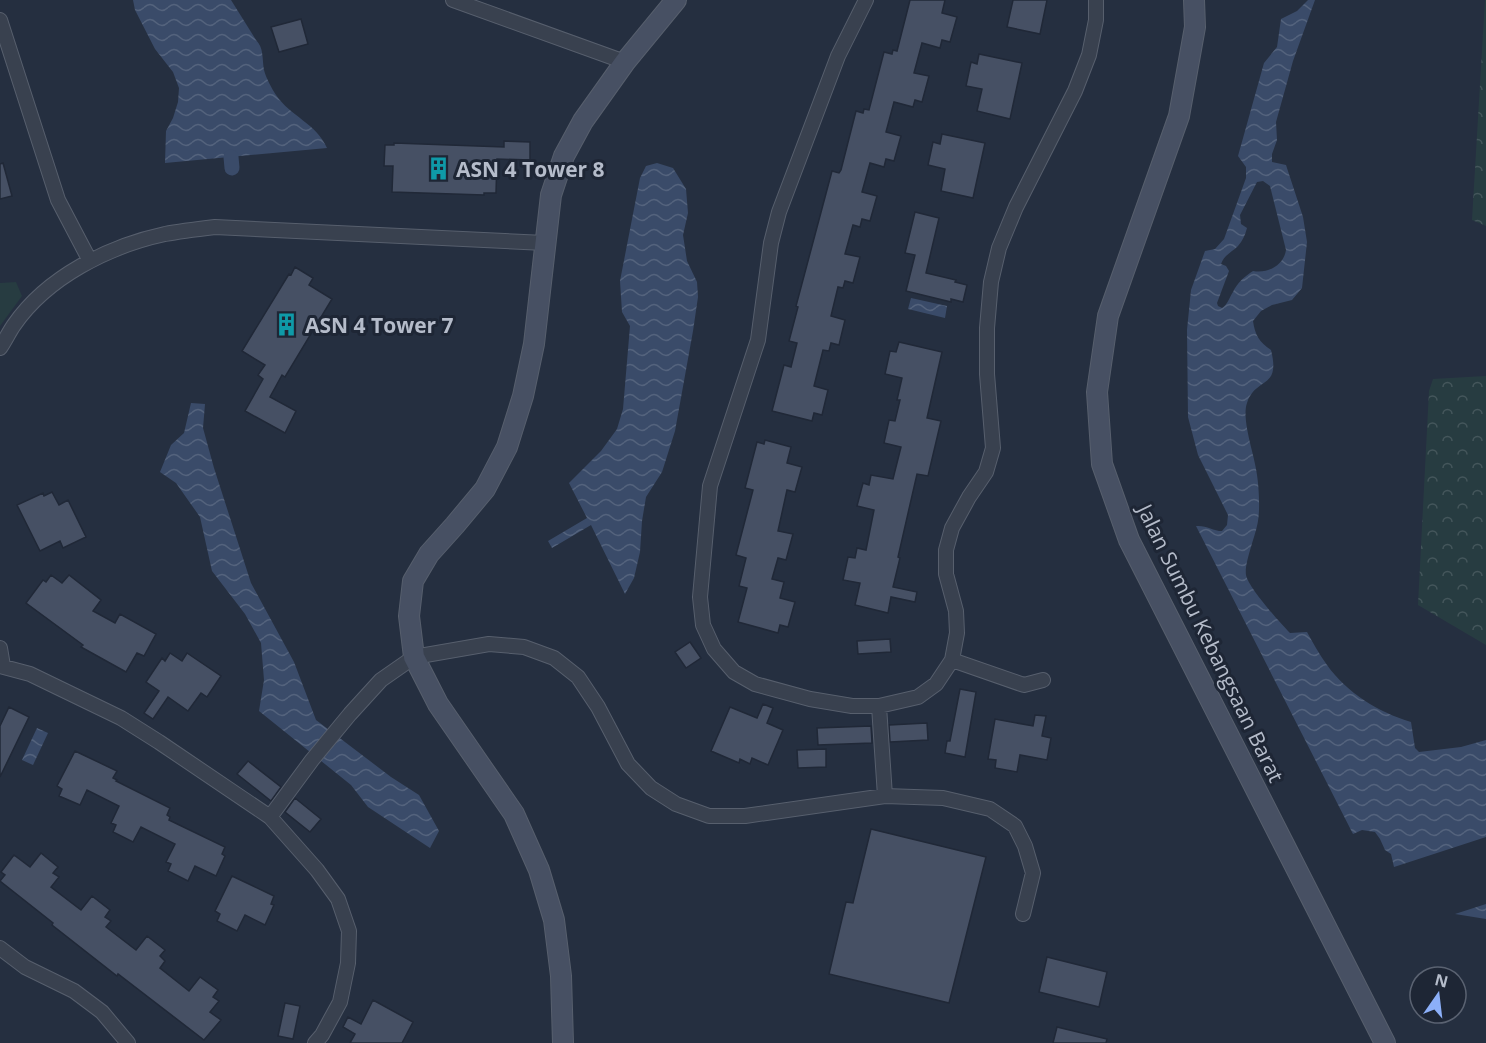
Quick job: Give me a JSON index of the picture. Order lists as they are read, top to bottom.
{
  "streets": {
    "street": ["Jalan Sumbu Kebangsaan Barat"]
  },
  "places": {
    "building": ["ASN 4 Tower 8", "ASN 4 Tower 7"]
  },
  "north": "top"
}
